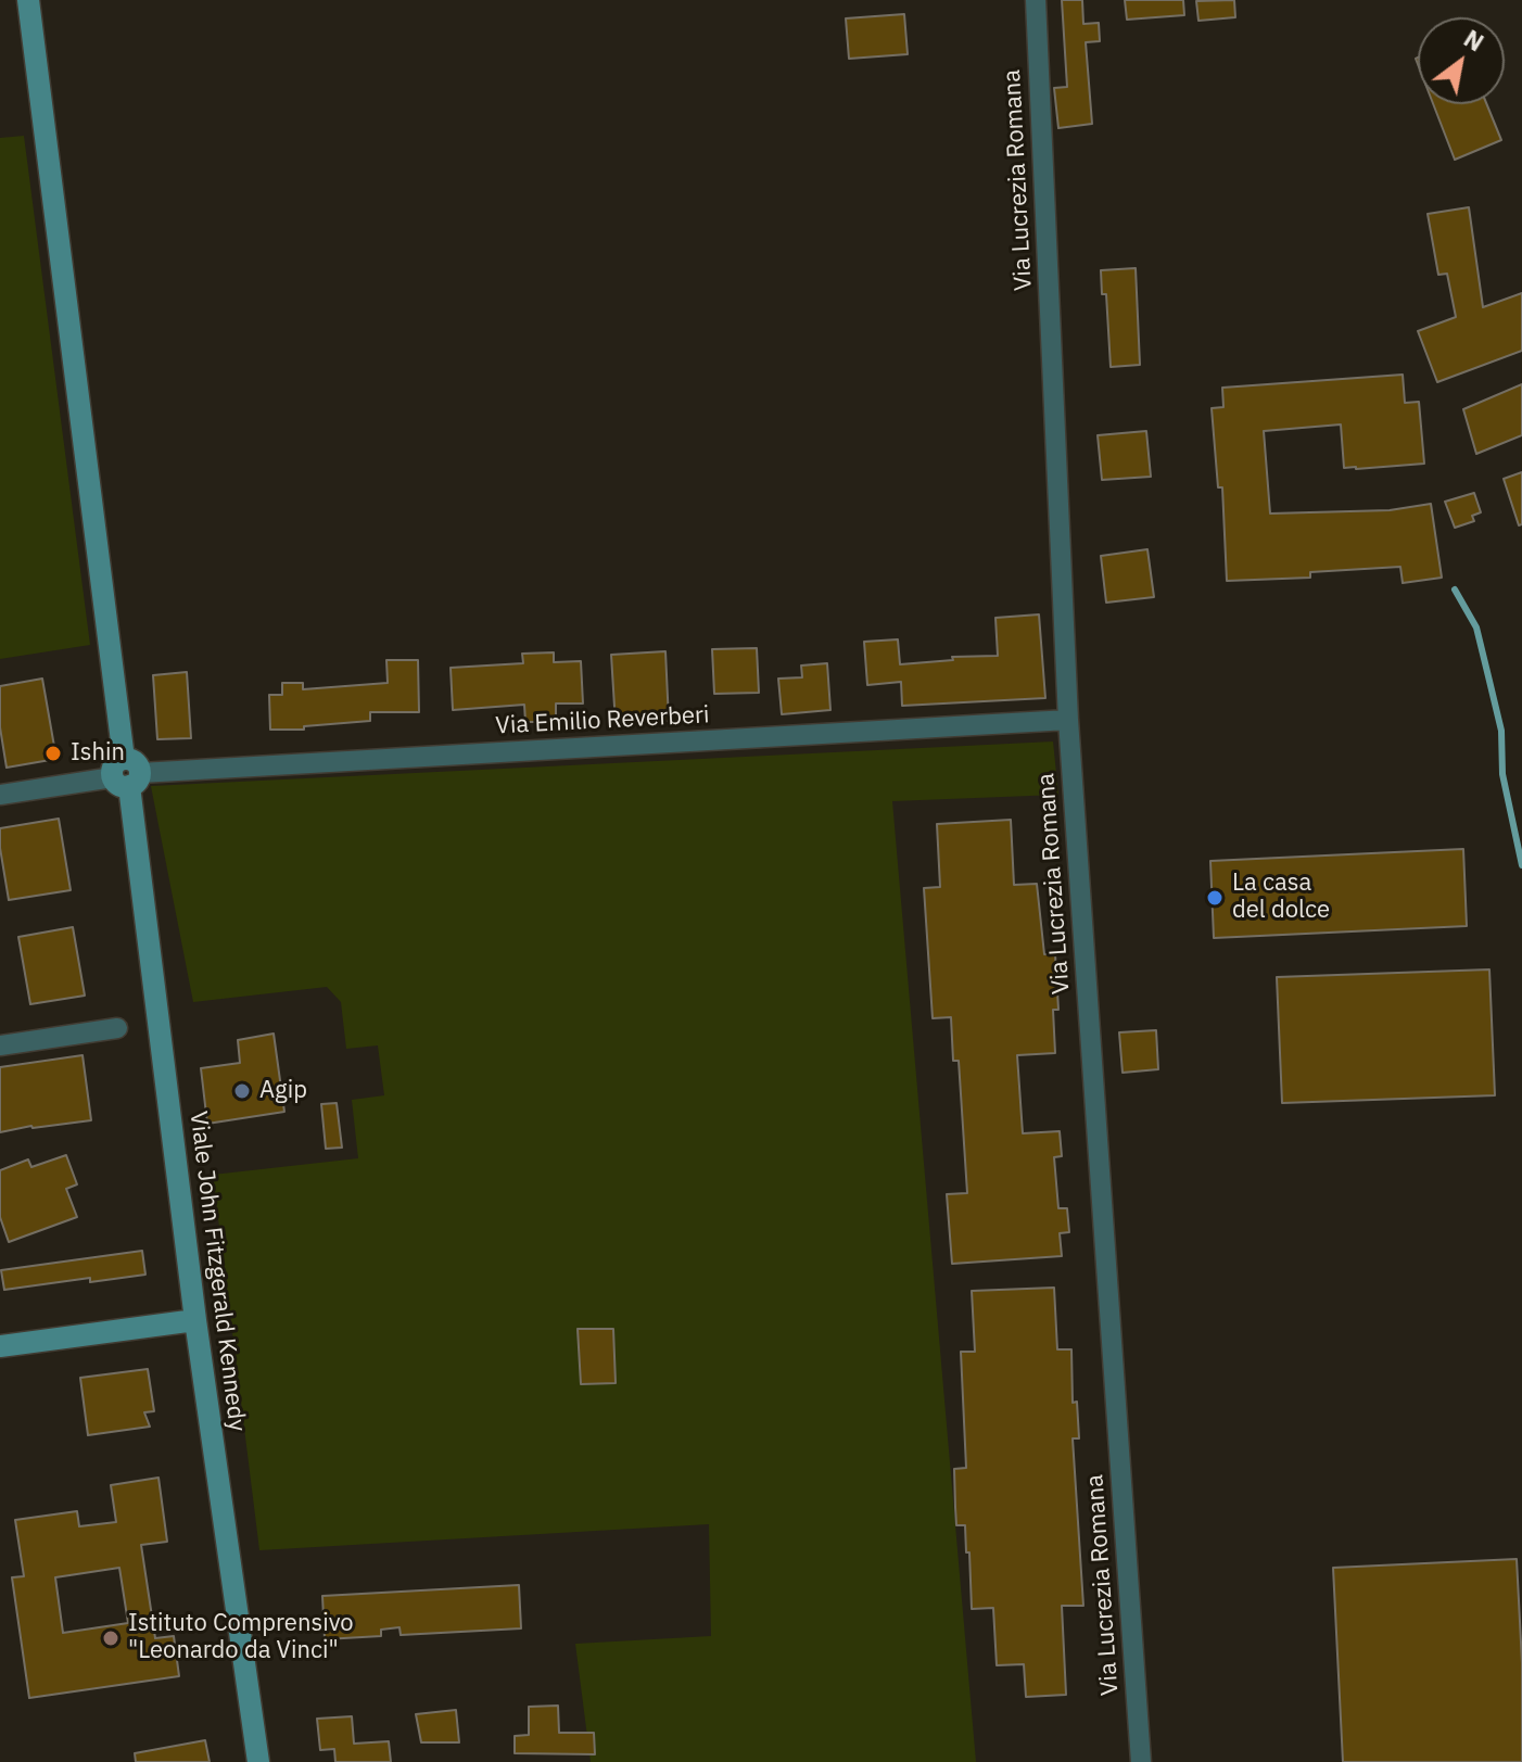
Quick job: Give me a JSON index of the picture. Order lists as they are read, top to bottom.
{
  "streets": {
    "street": ["Via Lucrezia Romana", "Via Emilio Reverberi", "Viale John Fitzgerald Kennedy"]
  },
  "crossings": [
    ["Via Lucrezia Romana", "Via Emilio Reverberi"],
    ["Via Emilio Reverberi", "Viale John Fitzgerald Kennedy"]
  ],
  "places": [
    "Ishin",
    "La casa del dolce",
    "Agip",
    "Istituto Comprensivo \"Leonardo da Vinci\""
  ],
  "north": "top right"
}
